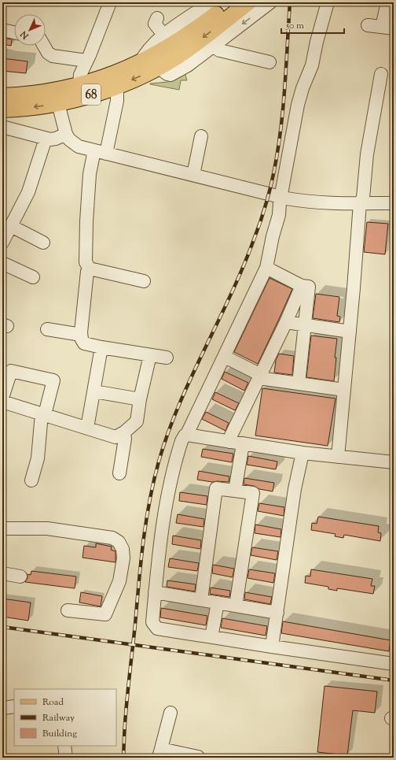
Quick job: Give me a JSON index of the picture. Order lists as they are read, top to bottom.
{
  "streets": {
    "main road": ["68"]
  },
  "legend": ["Road", "Railway", "Building"],
  "scale_bar": "50 m",
  "north": "bottom left"
}
